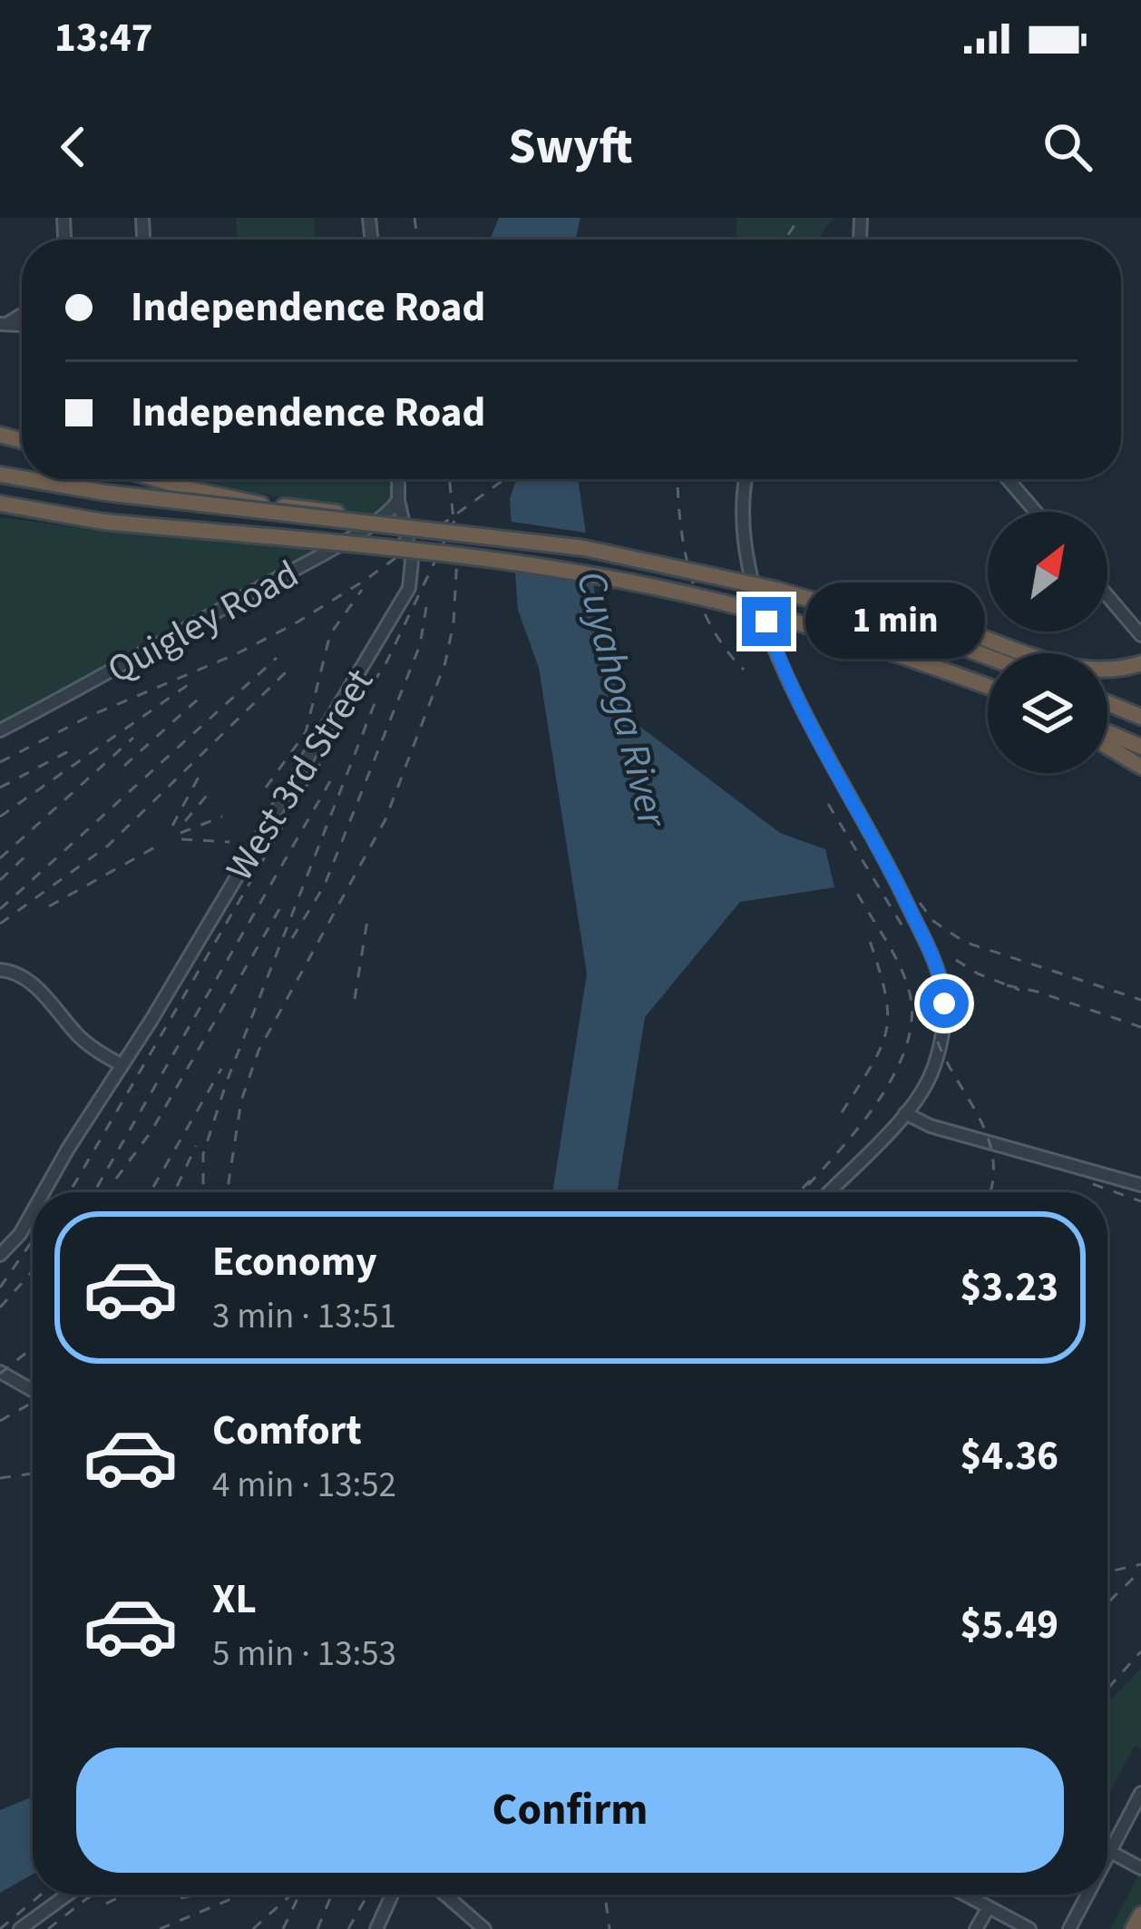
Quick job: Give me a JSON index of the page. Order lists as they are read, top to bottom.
{
  "streets": {
    "street": ["Quigley Road", "West 3rd Street"]
  },
  "crossings": [
    ["Quigley Road", "West 3rd Street"]
  ],
  "water": ["Cuyahoga River"],
  "north": "top right",
  "page": {
    "status": "13:47",
    "header": "Swyft",
    "banner": ["Independence Road", "Independence Road"],
    "bubble": "1 min",
    "list": [
      {
        "name": "Economy",
        "note": "3 min · 13:51",
        "value": "$3.23"
      },
      {
        "name": "Comfort",
        "note": "4 min · 13:52",
        "value": "$4.36"
      },
      {
        "name": "XL",
        "note": "5 min · 13:53",
        "value": "$5.49"
      }
    ],
    "buttons": "Confirm"
  }
}
